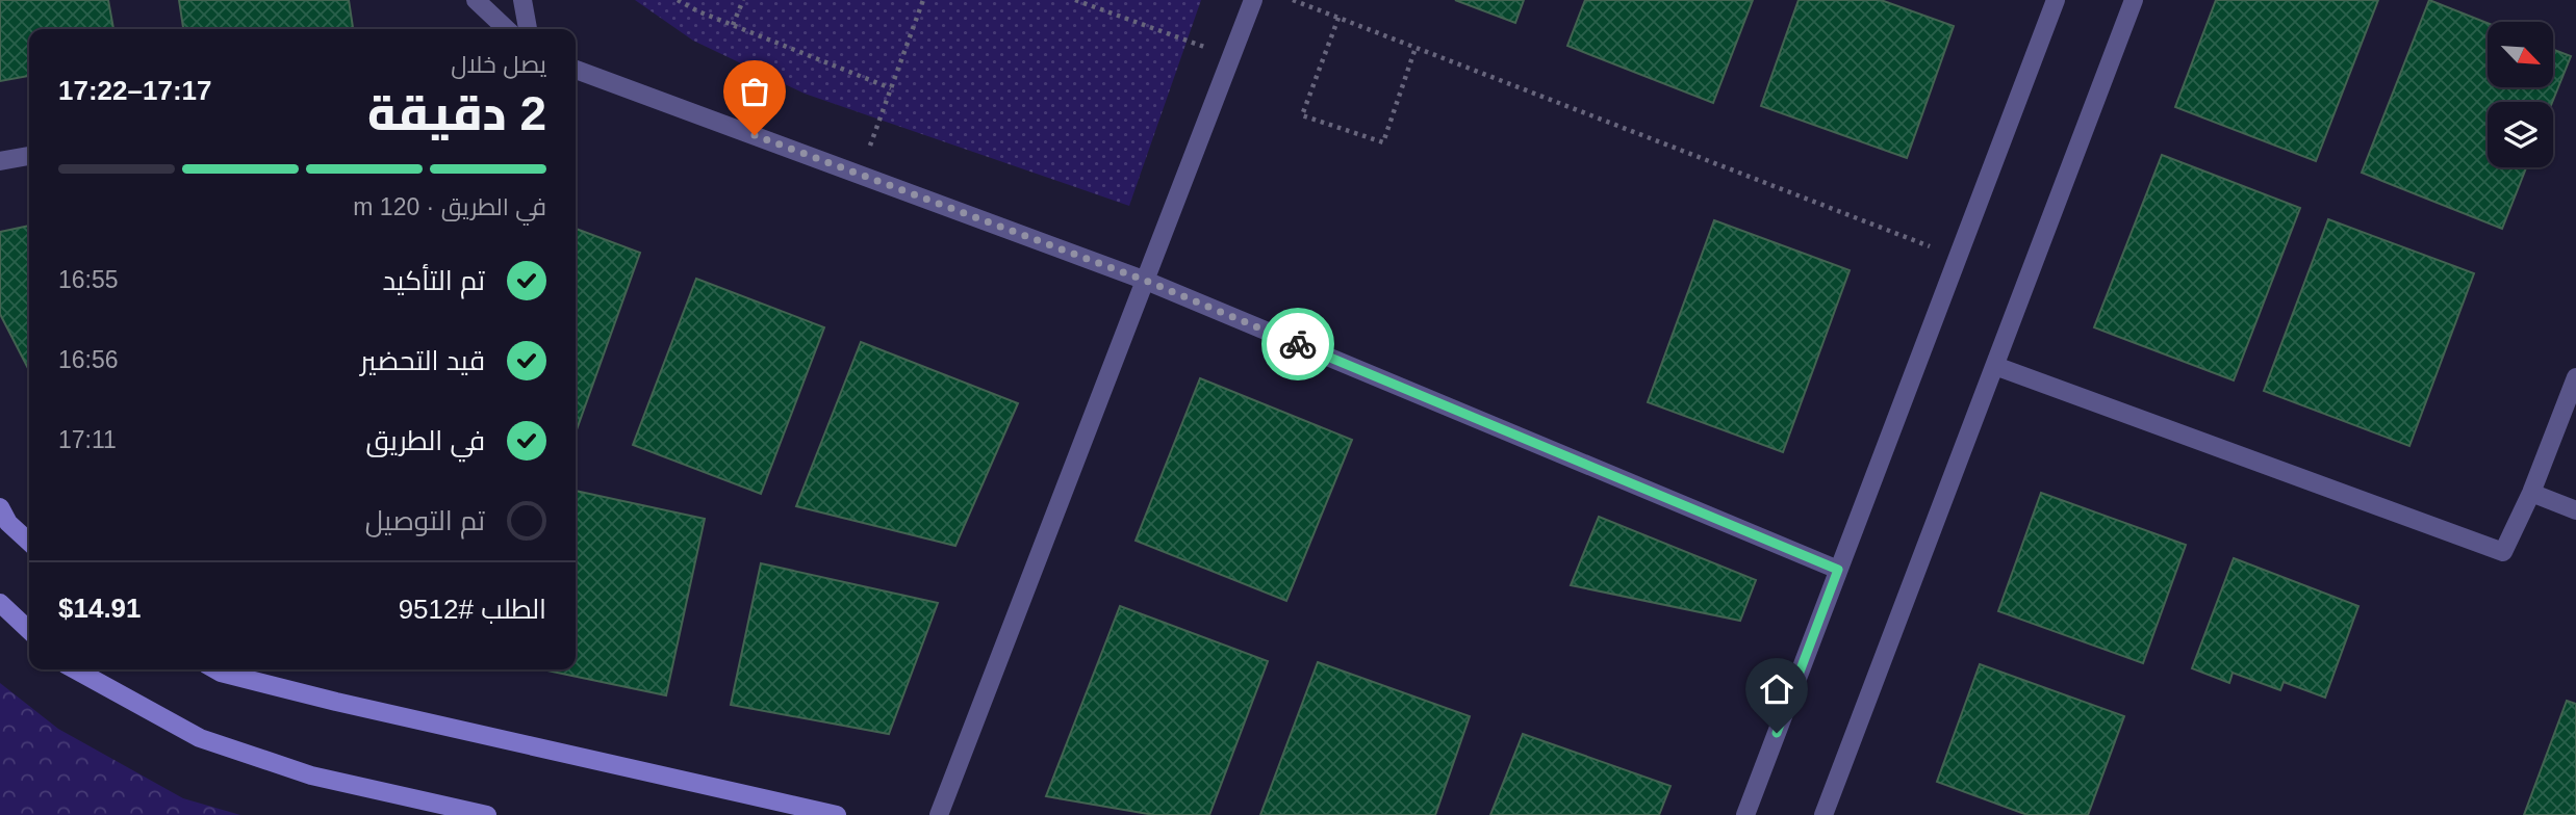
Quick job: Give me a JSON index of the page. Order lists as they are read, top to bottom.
{
  "north": "bottom right",
  "page": {
    "heading": ["2 دقيقة", "يصل خلال", "17:17–17:22"],
    "panel": ["الطلب #9512", "$14.91"],
    "bar": "في الطريق · 120 m",
    "list": [
      ["تم التأكيد", "16:55"],
      ["قيد التحضير", "16:56"],
      ["في الطريق", "17:11"],
      "تم التوصيل"
    ]
  }
}
